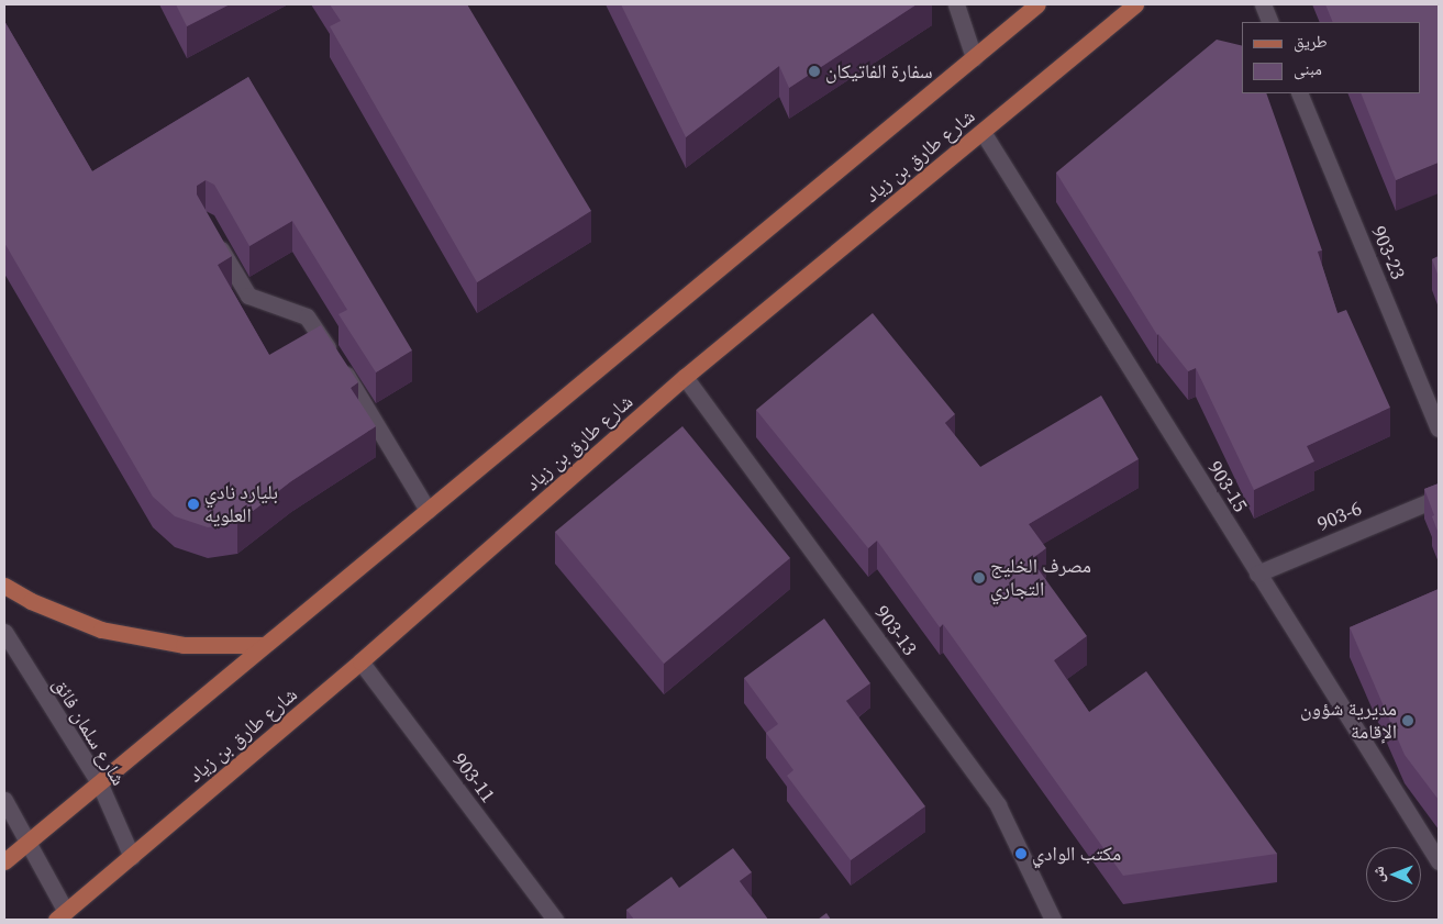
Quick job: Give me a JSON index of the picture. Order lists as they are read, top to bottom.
{
  "streets": {
    "main road": ["شارع طارق بن زياد"],
    "street": [
      "903-23",
      "903-15",
      "903-6",
      "903-13",
      "شارع سلمان فائق",
      "903-11"
    ]
  },
  "crossings": [
    ["شارع طارق بن زياد", "903-15"],
    ["شارع طارق بن زياد", "903-13"],
    ["شارع طارق بن زياد", "شارع سلمان فائق"],
    ["شارع طارق بن زياد", "903-11"],
    ["903-15", "903-6"]
  ],
  "places": [
    "سفارة الفاتيكان",
    "بليارد نادي العلويه",
    "مصرف الخليج التجاري",
    "مديرية شؤون الإقامة",
    "مكتب الوادي"
  ],
  "legend": ["طريق", "مبنى"],
  "north": "left"
}
